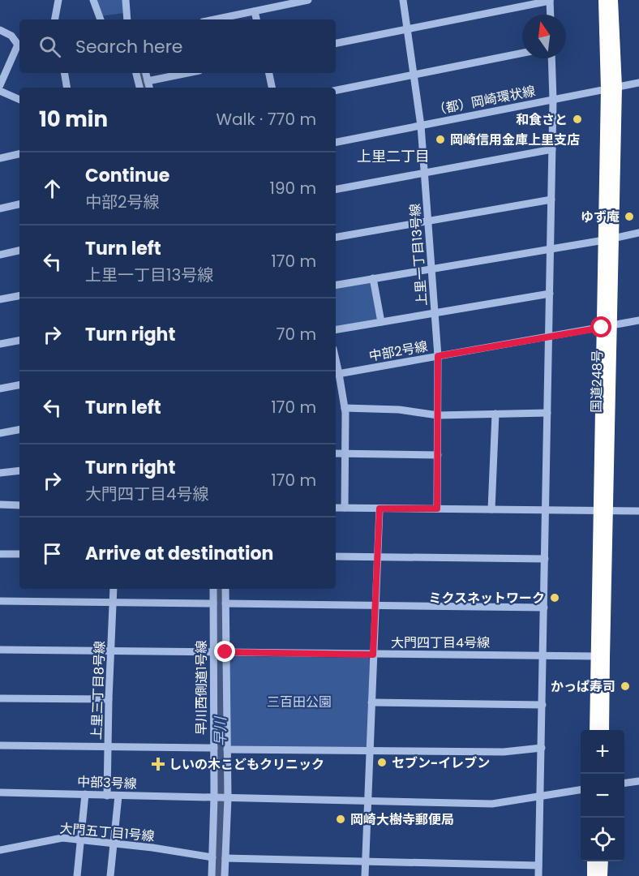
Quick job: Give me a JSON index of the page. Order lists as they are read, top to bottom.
{
  "streets": {
    "highway": ["国道248号"],
    "street": [
      "（都）岡崎環状線",
      "上里一丁目13号線",
      "中部2号線",
      "大門四丁目4号線",
      "早川西側道1号線",
      "上里三丁目8号線",
      "中部3号線",
      "大門五丁目1号線"
    ]
  },
  "crossings": [
    ["（都）岡崎環状線", "上里一丁目13号線"],
    ["（都）岡崎環状線", "国道248号"],
    ["上里一丁目13号線", "中部2号線"],
    ["中部2号線", "国道248号"],
    ["国道248号", "大門四丁目4号線"],
    ["大門四丁目4号線", "早川西側道1号線"],
    ["早川西側道1号線", "中部3号線"],
    ["早川西側道1号線", "大門五丁目1号線"],
    ["上里三丁目8号線", "中部3号線"]
  ],
  "districts": ["上里二丁目"],
  "water": ["早川"],
  "parks": ["三百田公園"],
  "places": {
    "other": [
      "和食さと",
      "岡崎信用金庫上里支店",
      "ゆず庵",
      "ミクスネットワーク",
      "かっぱ寿司",
      "セブン-イレブン",
      "岡崎大樹寺郵便局"
    ],
    "health": ["しいの木こどもクリニック"]
  },
  "north": "top",
  "page": {
    "search": "Search here",
    "heading": ["10 min", "Walk · 770 m"],
    "list": [
      ["Continue", "中部2号線", "190 m"],
      ["Turn left", "上里一丁目13号線", "170 m"],
      ["Turn right", "70 m"],
      ["Turn left", "170 m"],
      ["Turn right", "大門四丁目4号線", "170 m"],
      "Arrive at destination"
    ],
    "map_buttons": ["+", "−"]
  }
}
